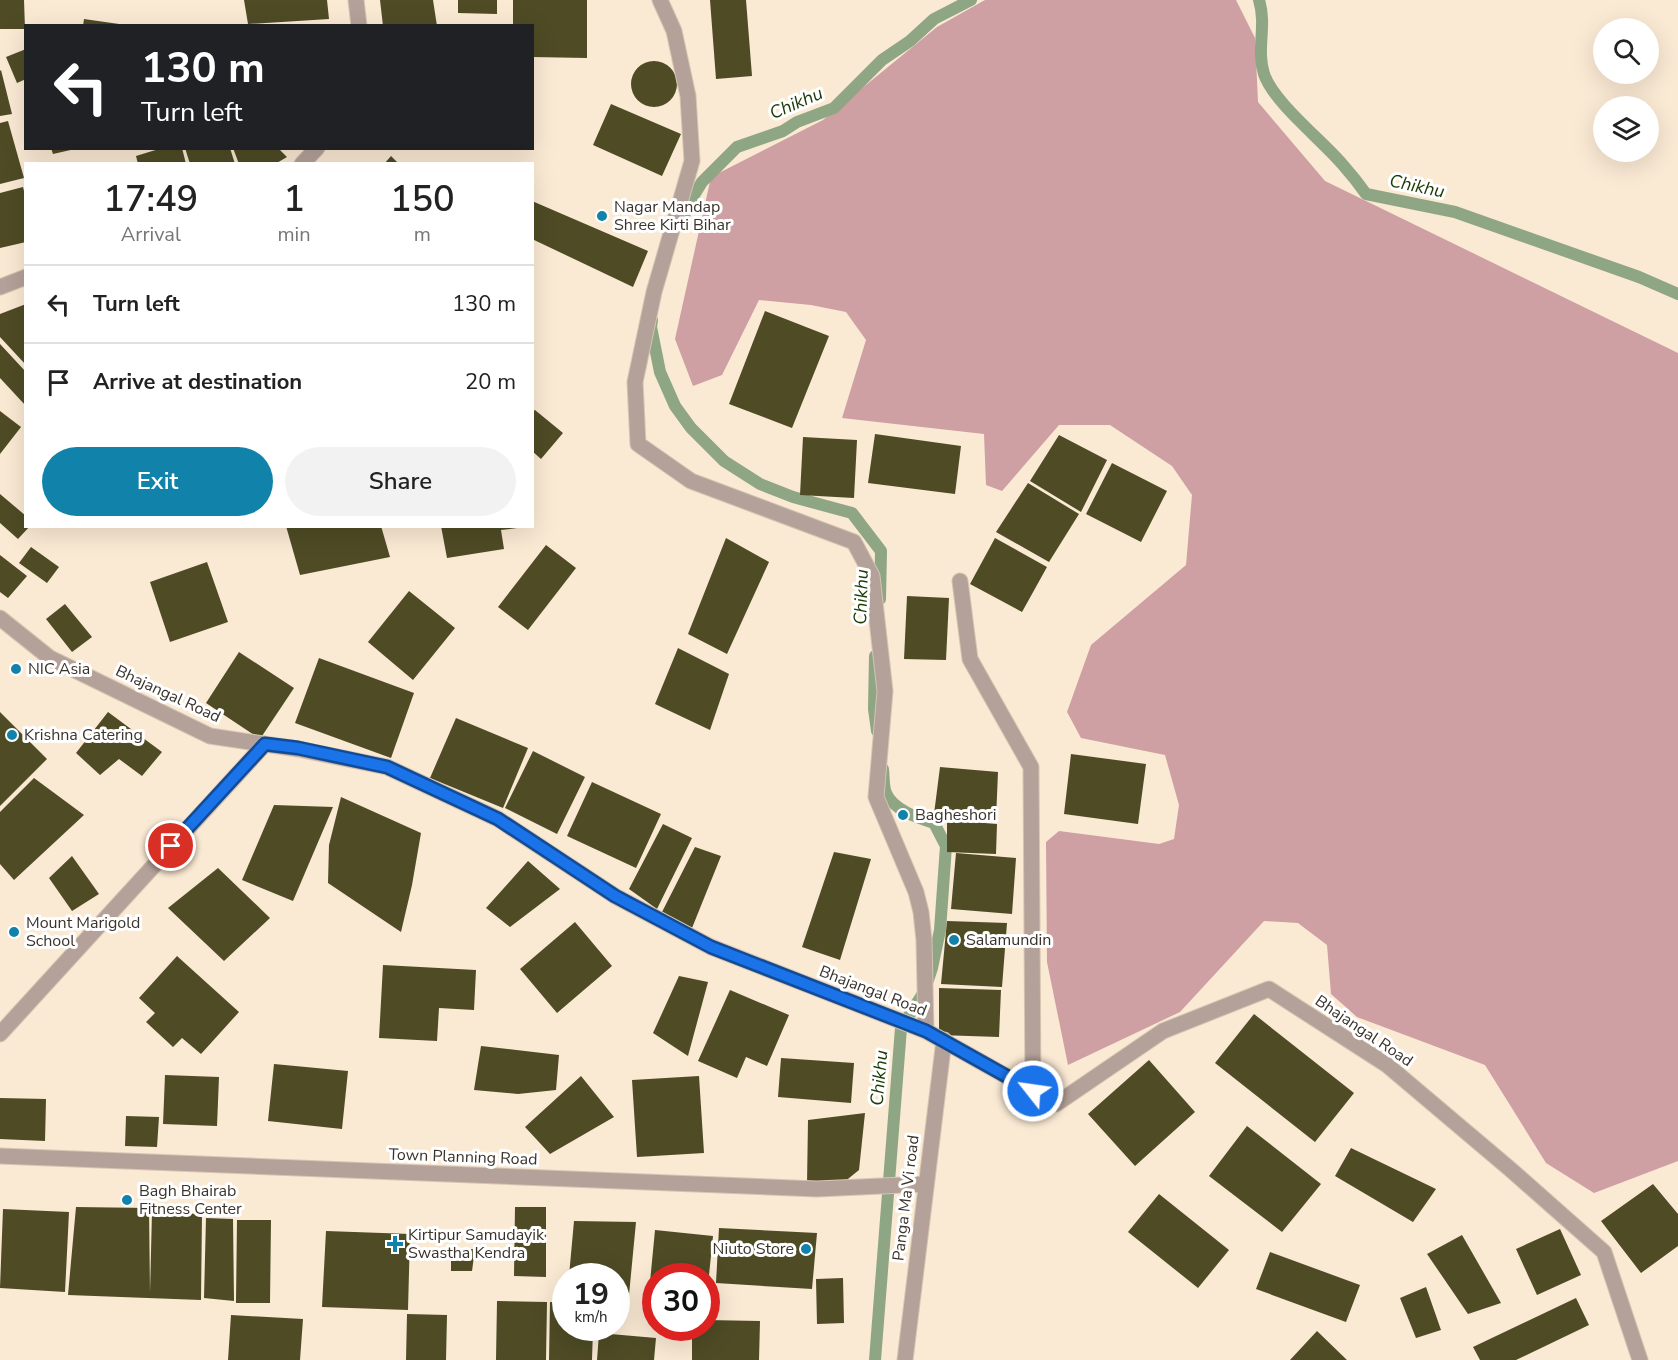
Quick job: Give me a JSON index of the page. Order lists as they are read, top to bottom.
{
  "streets": {
    "street": ["Bhajangal Road", "Town Planning Road", "Panga Ma Vi road"]
  },
  "crossings": [
    ["Bhajangal Road", "Panga Ma Vi road"],
    ["Town Planning Road", "Panga Ma Vi road"]
  ],
  "water": ["Chikhu"],
  "places": {
    "other": [
      "Nagar Mandap Shree Kirti Bihar",
      "NIC Asia",
      "Krishna Catering",
      "Bagheshori",
      "Mount Marigold School",
      "Salamundin",
      "Bagh Bhairab Fitness Center",
      "Niuto Store"
    ],
    "health": ["Kirtipur Samudayik Swastha Kendra"]
  },
  "page": {
    "turn": ["130 m", "Turn left"],
    "eta": [
      "17:49",
      "Arrival",
      "1",
      "min",
      "150",
      "m"
    ],
    "list": [
      {
        "name": "Turn left",
        "value": "130 m"
      },
      {
        "name": "Arrive at destination",
        "value": "20 m"
      }
    ],
    "buttons": ["Exit", "Share"],
    "speed": "19 km/h",
    "limit": "30"
  }
}
